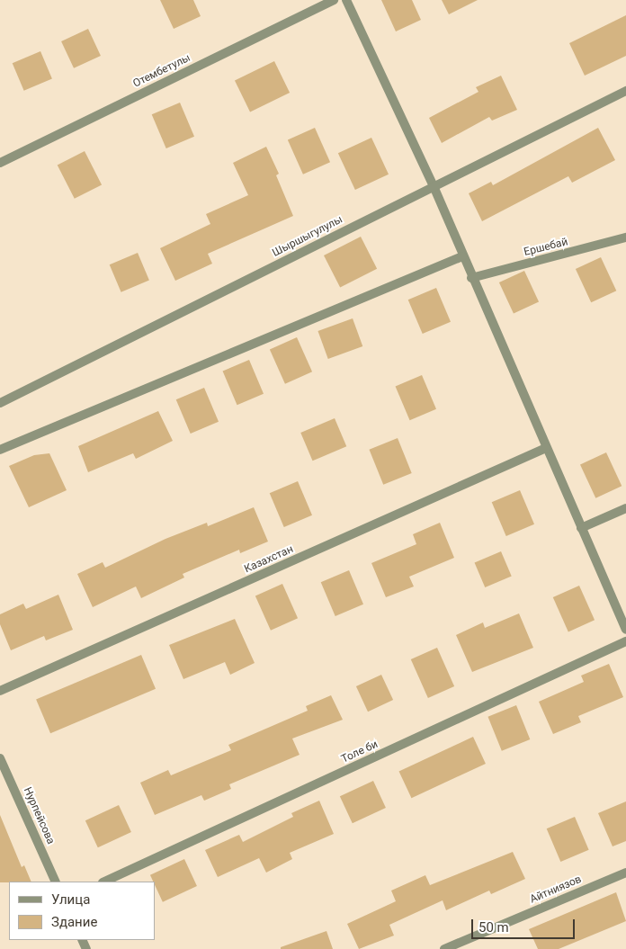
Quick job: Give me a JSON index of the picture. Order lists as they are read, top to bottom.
{
  "streets": {
    "street": [
      "Отембетулы",
      "Шыршыгулулы",
      "Ершебай",
      "Казахстан",
      "Толе би",
      "Нурпейсова",
      "Айтниязов"
    ]
  },
  "legend": ["Улица", "Здание"],
  "scale_bar": "50 m"
}
